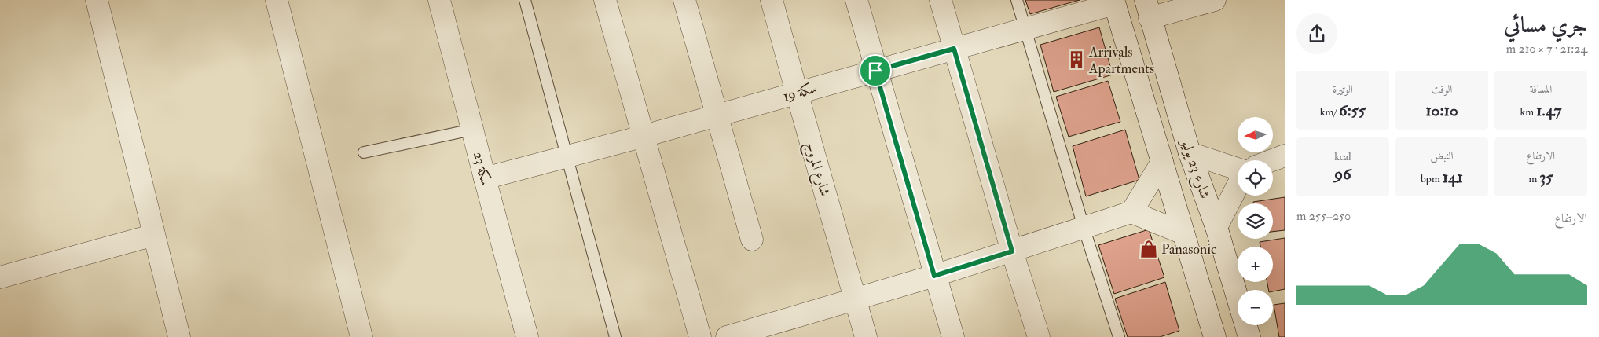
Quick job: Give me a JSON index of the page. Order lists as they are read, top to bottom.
{
  "streets": {
    "street": [
      "سكة 19",
      "23 سكة",
      "شارع المروج",
      "شارع 23 يوليو"
    ]
  },
  "crossings": [
    ["سكة 19", "23 سكة"],
    ["سكة 19", "شارع المروج"]
  ],
  "places": {
    "building": ["Arrivals Apartments"],
    "shop": ["Panasonic"]
  },
  "north": "left",
  "page": {
    "heading": ["جري مسائي", "21:24 · 7 × 210 m"],
    "stats": [
      ["المسافة", "1.47 km"],
      ["الوقت", "10:10"],
      ["الوتيرة", "6:55 /km"],
      ["الارتفاع", "35 m"],
      ["النبض", "141 bpm"],
      ["kcal", "96"]
    ],
    "map_buttons": ["+", "−"],
    "chart": ["الارتفاع", "250–255 m"]
  }
}
